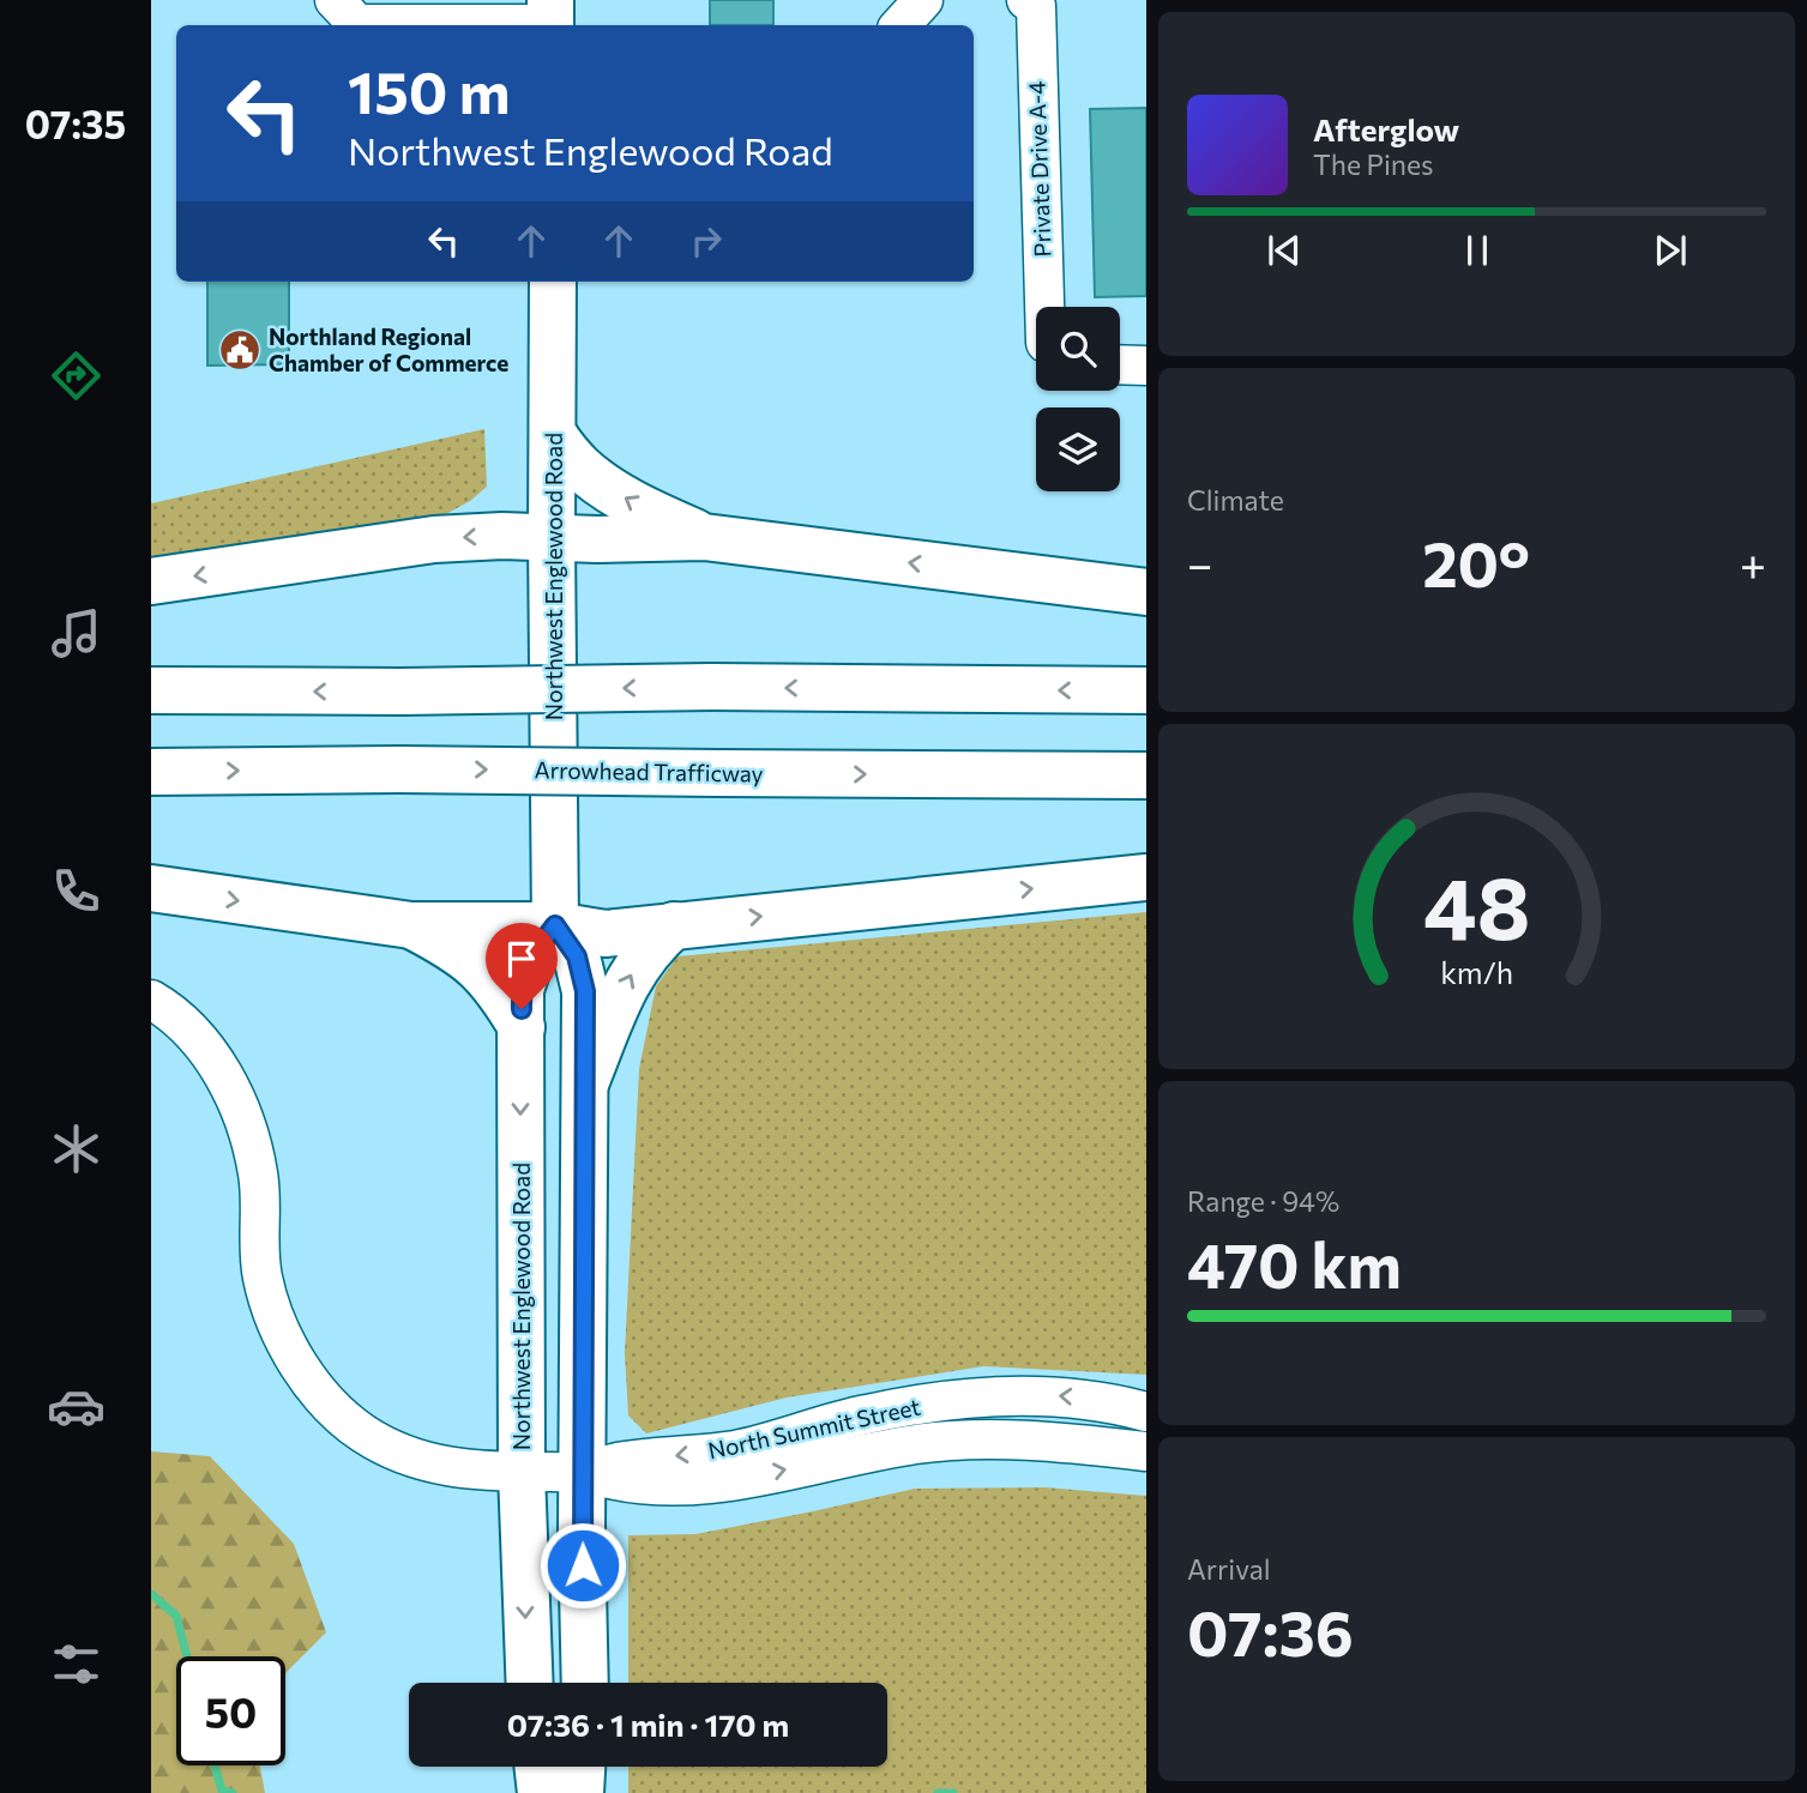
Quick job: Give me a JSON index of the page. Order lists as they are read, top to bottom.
{
  "streets": {
    "main road": ["Northwest Englewood Road", "Arrowhead Trafficway"],
    "street": ["Private Drive A-4", "North Summit Street"]
  },
  "crossings": [
    ["Northwest Englewood Road", "North Summit Street"]
  ],
  "places": {
    "public building": ["Northland Regional Chamber of Commerce"]
  },
  "page": {
    "tabs": "07:35",
    "turn": ["150 m", "Northwest Englewood Road"],
    "song": ["Afterglow", "The Pines"],
    "tile": [
      "Climate",
      ["Range · 94%", "470 km"],
      ["Arrival", "07:36"]
    ],
    "heat": ["−", "20°", "+"],
    "limit": "50",
    "trip": "07:36 · 1 min · 170 m",
    "gauge": ["48", "km/h"]
  }
}
